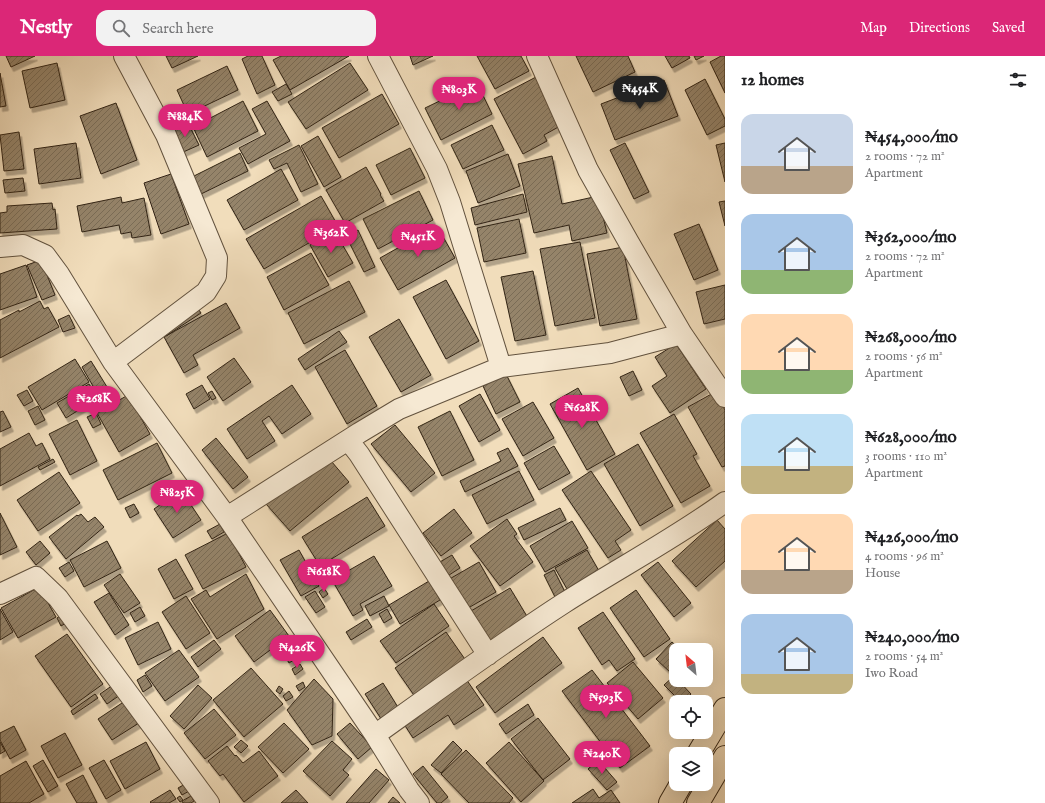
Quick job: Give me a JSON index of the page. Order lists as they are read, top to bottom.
{
  "north": "top left",
  "page": {
    "header": "Nestly",
    "search": "Search here",
    "nav": ["Map", "Directions", "Saved"],
    "heading": "12 homes",
    "price": [
      "₦454K",
      "₦803K",
      "₦884K",
      "₦362K",
      "₦451K",
      "₦268K",
      "₦628K",
      "₦825K",
      "₦618K",
      "₦426K",
      "₦593K",
      "₦240K"
    ],
    "list": [
      {
        "name": "₦454,000/mo",
        "note": "2 rooms · 72 m² · Apartment"
      },
      {
        "name": "₦362,000/mo",
        "note": "2 rooms · 72 m² · Apartment"
      },
      {
        "name": "₦268,000/mo",
        "note": "2 rooms · 56 m² · Apartment"
      },
      {
        "name": "₦628,000/mo",
        "note": "3 rooms · 110 m² · Apartment"
      },
      {
        "name": "₦426,000/mo",
        "note": "4 rooms · 96 m² · House"
      },
      {
        "name": "₦240,000/mo",
        "note": "2 rooms · 54 m² · Iwo Road"
      }
    ]
  }
}
